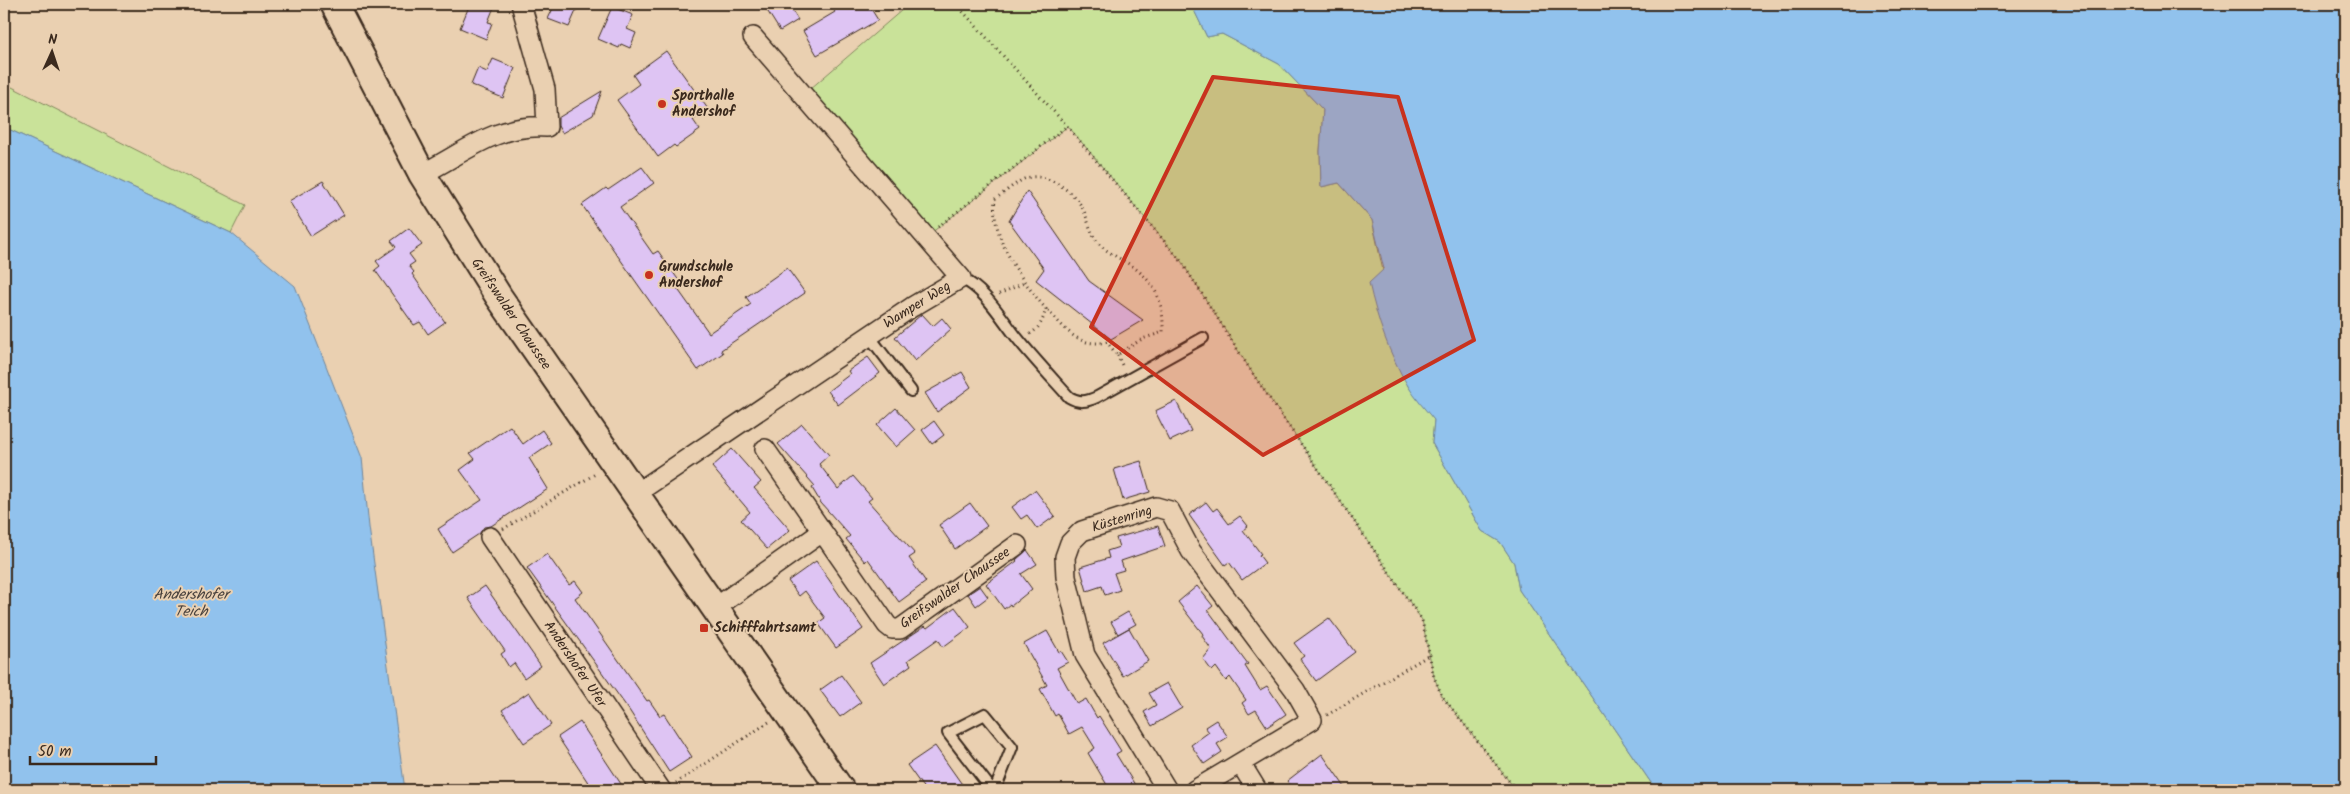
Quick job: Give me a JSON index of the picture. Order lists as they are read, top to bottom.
{
  "streets": {
    "main road": ["Greifswalder Chaussee"],
    "street": ["Wamper Weg", "Küstenring", "Andershofer Ufer"]
  },
  "crossings": [
    ["Wamper Weg", "Greifswalder Chaussee"]
  ],
  "water": ["Andershofer Teich"],
  "places": {
    "other": ["Sporthalle Andershof", "Grundschule Andershof"],
    "transit": ["Schifffahrtsamt"]
  },
  "scale_bar": "50 m",
  "north": "top"
}
